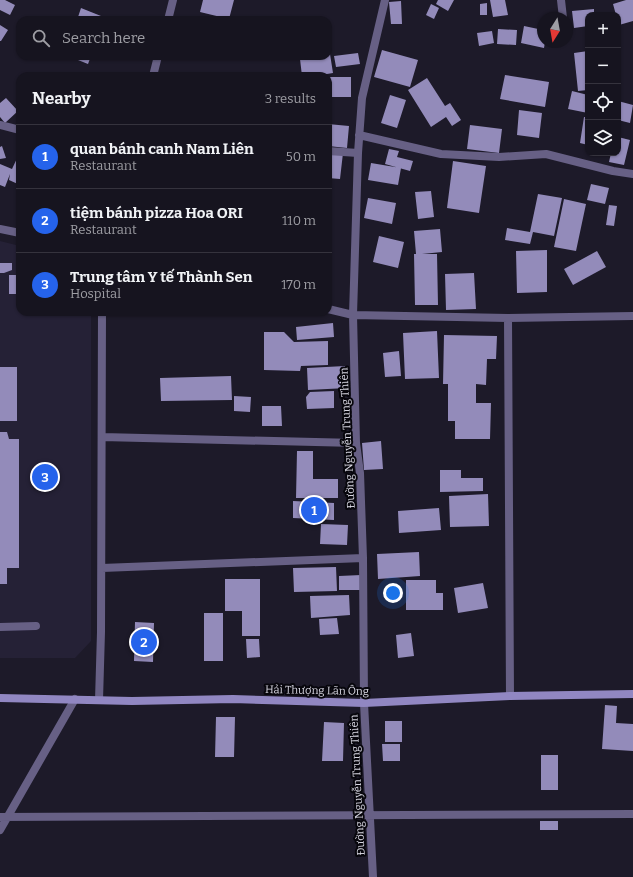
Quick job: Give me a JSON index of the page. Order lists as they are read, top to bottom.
{
  "streets": {
    "street": ["Đường Nguyễn Trung Thiên", "Hải Thượng Lãn Ông"]
  },
  "crossings": [
    ["Đường Nguyễn Trung Thiên", "Hải Thượng Lãn Ông"]
  ],
  "north": "bottom",
  "page": {
    "map_buttons": ["+", "−"],
    "search": "Search here",
    "heading": ["Nearby", "3 results"],
    "list": [
      {
        "mark": "1",
        "name": "quan bánh canh Nam Liên",
        "note": "Restaurant",
        "value": "50 m"
      },
      {
        "mark": "2",
        "name": "tiệm bánh pizza Hoa ORI",
        "note": "Restaurant",
        "value": "110 m"
      },
      {
        "mark": "3",
        "name": "Trung tâm Y tế Thành Sen",
        "note": "Hospital",
        "value": "170 m"
      }
    ],
    "pins": ["3", "1", "2"]
  }
}
